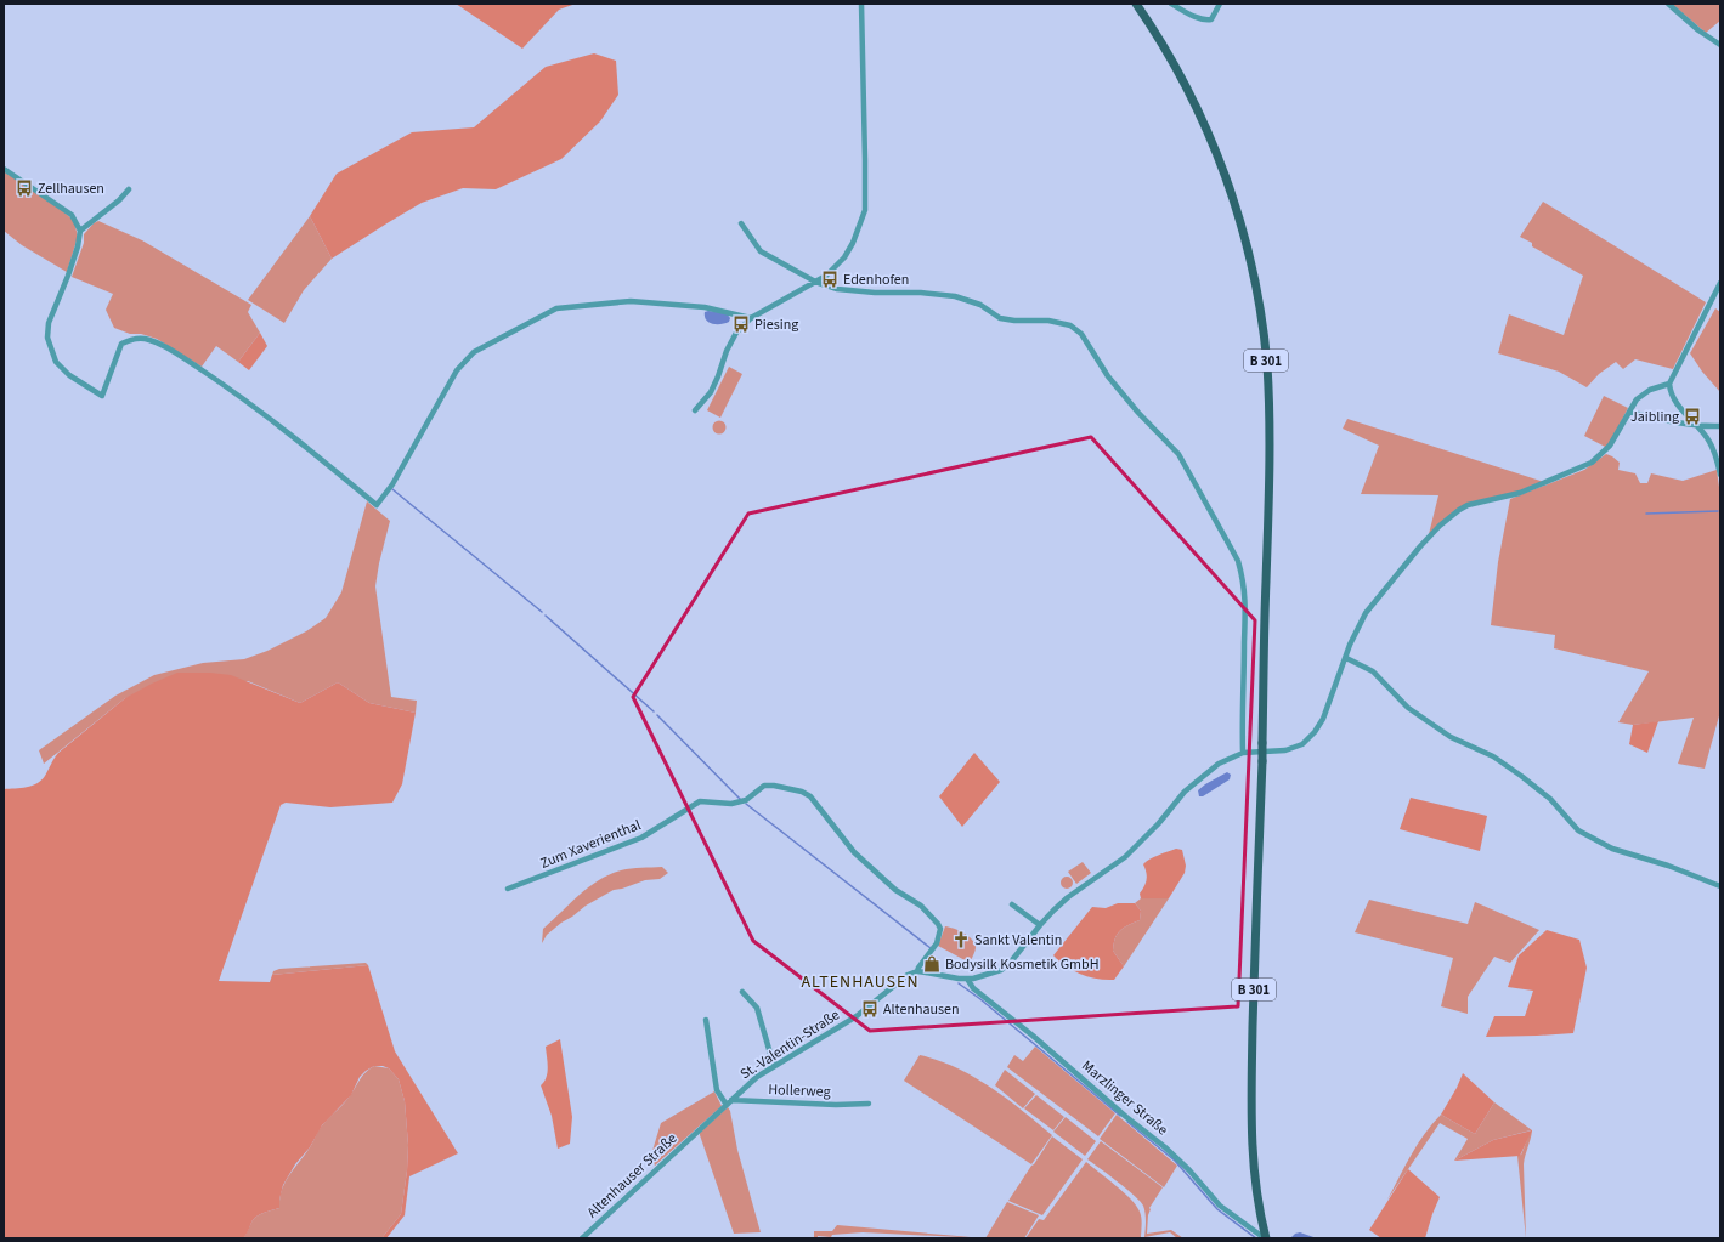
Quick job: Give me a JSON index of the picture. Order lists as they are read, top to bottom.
{
  "streets": {
    "main road": ["B 301"],
    "street": [
      "Zum Xaverienthal",
      "St.-Valentin-Straße",
      "Hollerweg",
      "Marzlinger Straße",
      "Altenhauser Straße"
    ]
  },
  "crossings": [
    ["B 301", "Marzlinger Straße"],
    ["Zum Xaverienthal", "St.-Valentin-Straße"],
    ["St.-Valentin-Straße", "Hollerweg"],
    ["St.-Valentin-Straße", "Altenhauser Straße"]
  ],
  "districts": ["ALTENHAUSEN"],
  "places": {
    "bus stop": [
      "Zellhausen",
      "Edenhofen",
      "Piesing",
      "Jaibling",
      "Altenhausen"
    ],
    "church": ["Sankt Valentin"],
    "shop": ["Bodysilk Kosmetik GmbH"]
  }
}
